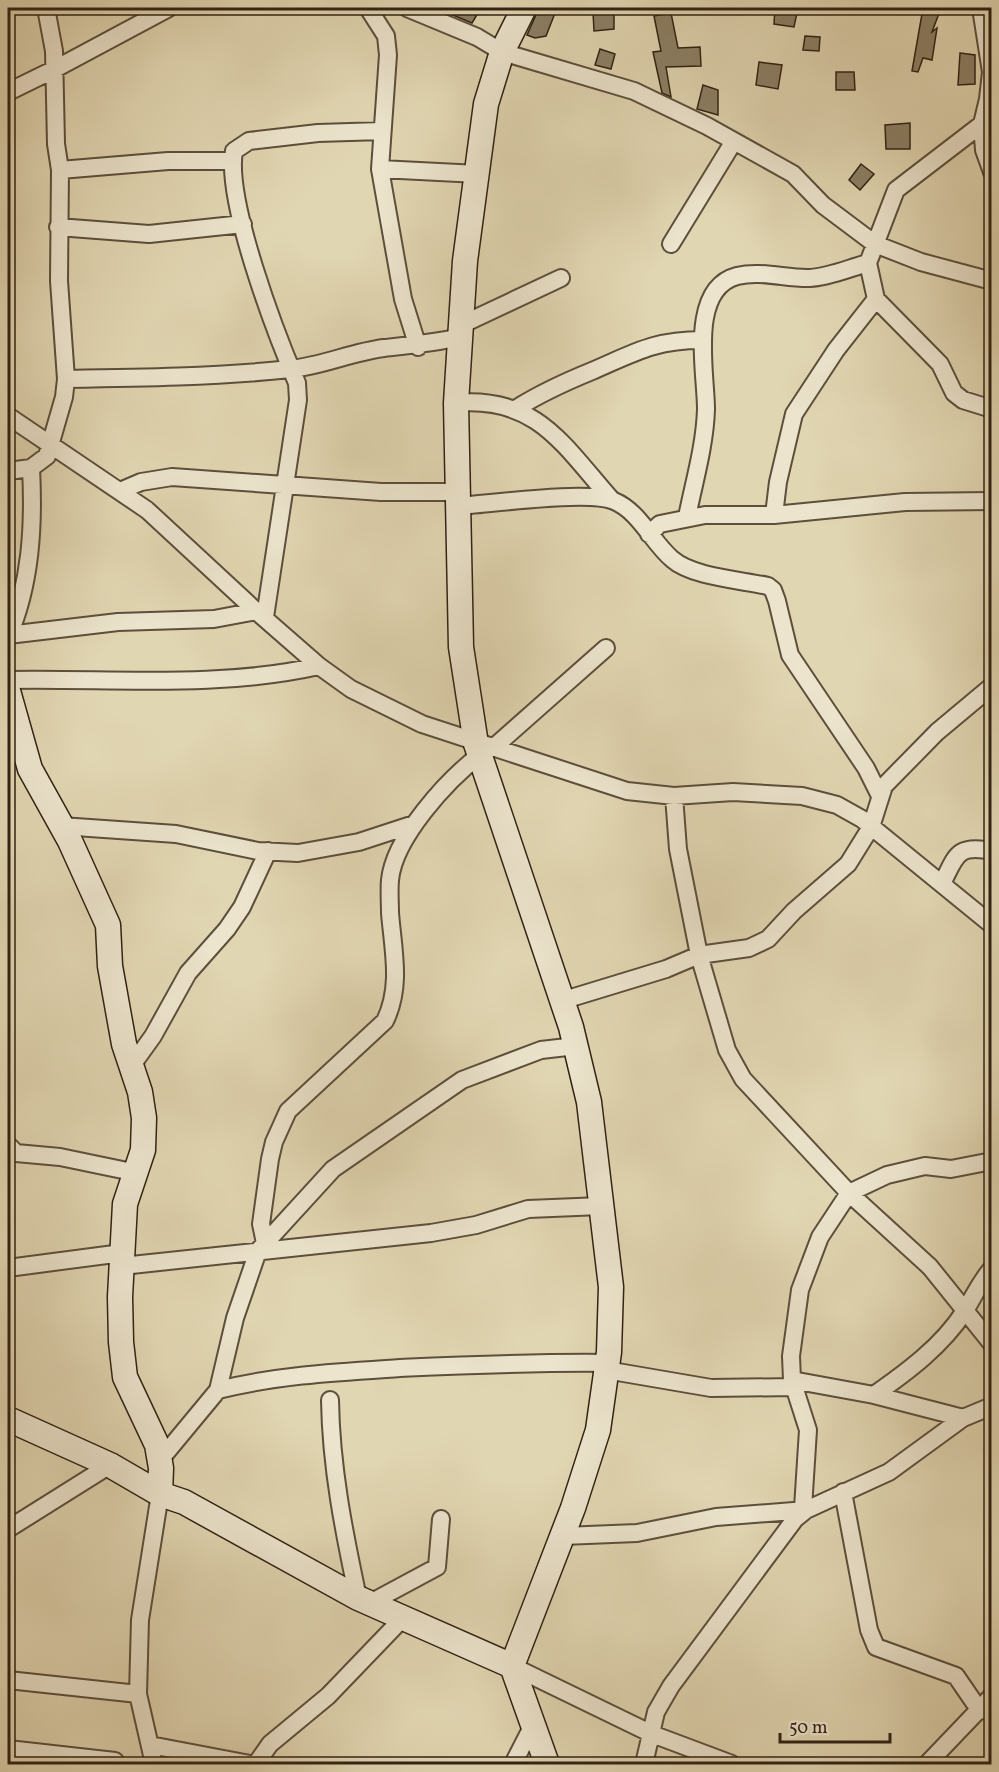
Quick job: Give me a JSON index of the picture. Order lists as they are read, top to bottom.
{
  "scale_bar": "50 m"
}
